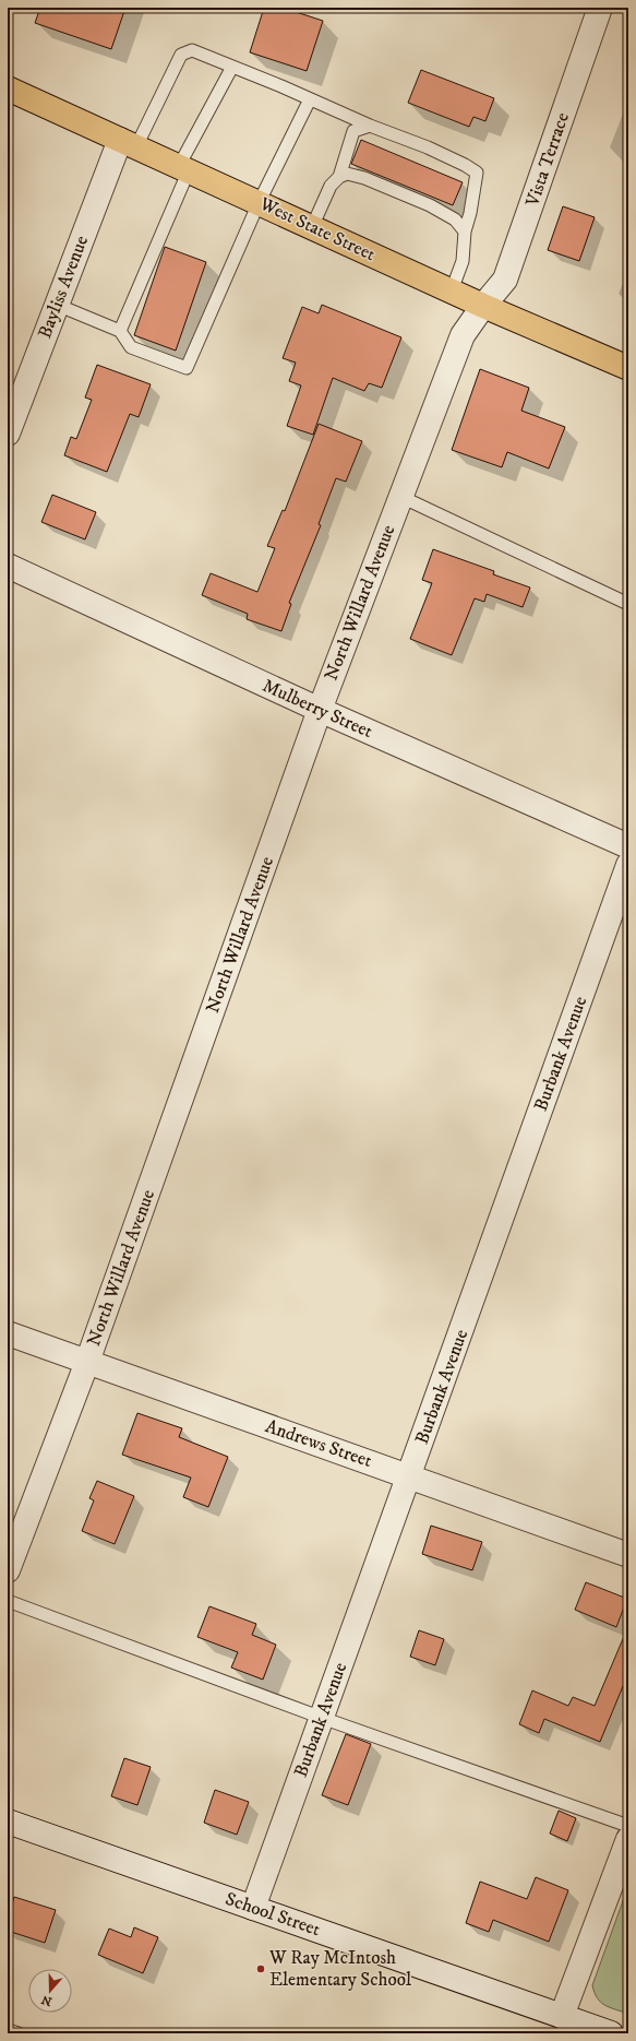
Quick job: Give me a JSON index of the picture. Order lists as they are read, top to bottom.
{
  "streets": {
    "main road": ["West State Street"],
    "street": [
      "Vista Terrace",
      "Bayliss Avenue",
      "North Willard Avenue",
      "Mulberry Street",
      "Burbank Avenue",
      "Andrews Street",
      "School Street"
    ]
  },
  "crossings": [
    ["Vista Terrace", "West State Street"],
    ["Vista Terrace", "North Willard Avenue"],
    ["West State Street", "Bayliss Avenue"],
    ["West State Street", "North Willard Avenue"],
    ["North Willard Avenue", "Mulberry Street"],
    ["North Willard Avenue", "Andrews Street"],
    ["Burbank Avenue", "Andrews Street"],
    ["Burbank Avenue", "School Street"]
  ],
  "places": ["W Ray McIntosh Elementary School"],
  "north": "bottom"
}
